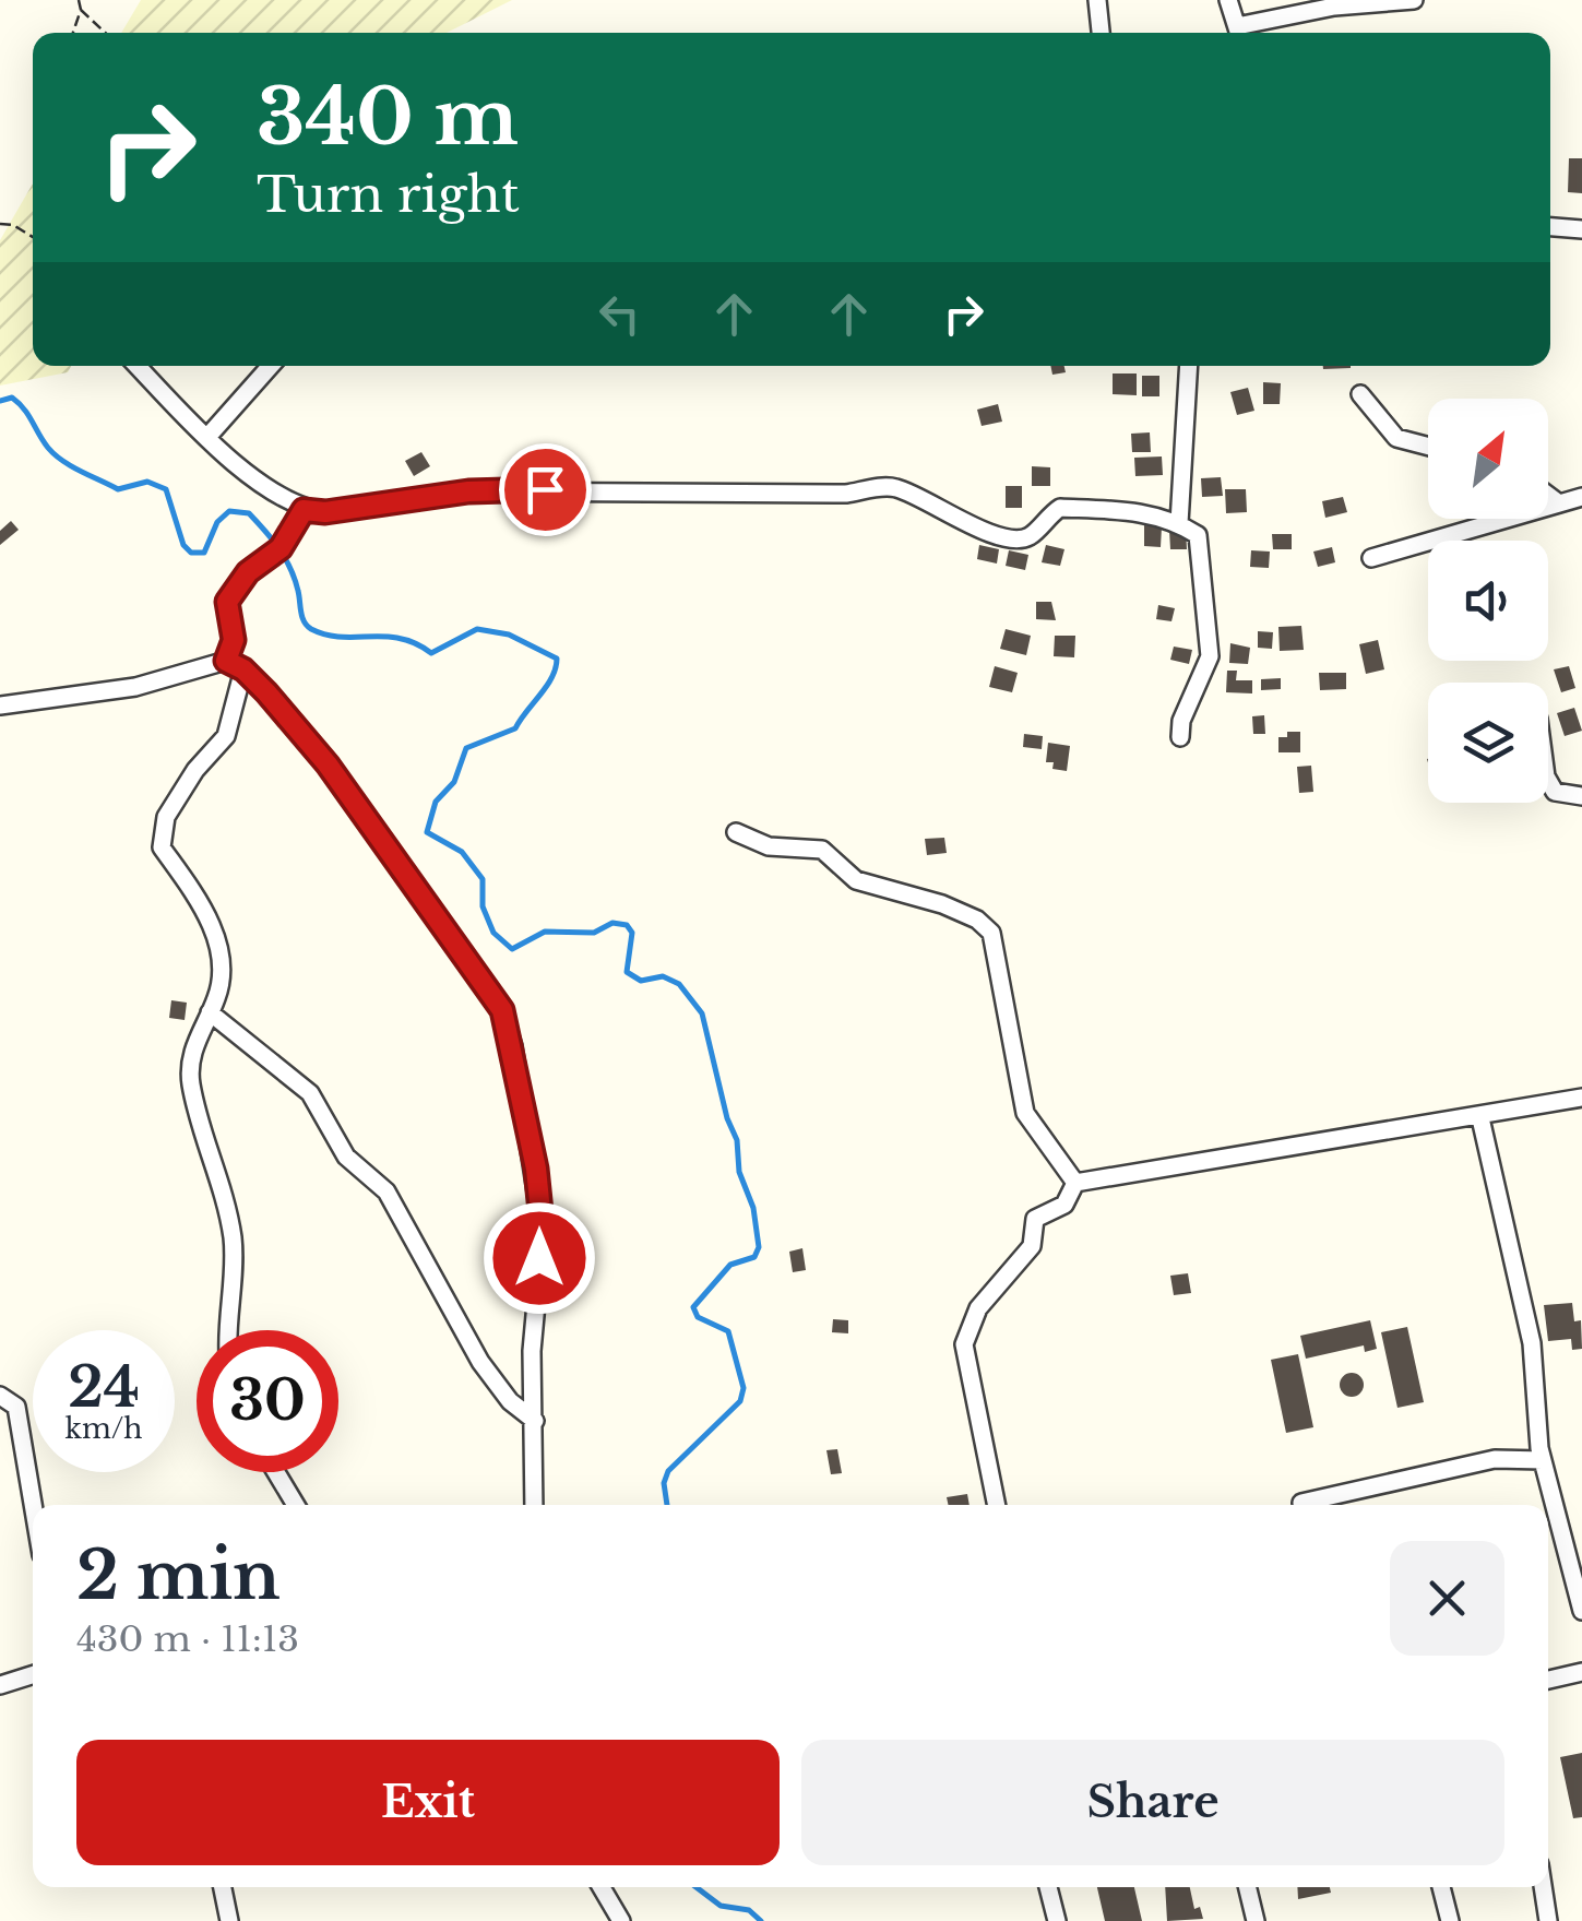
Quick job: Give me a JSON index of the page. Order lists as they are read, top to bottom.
{
  "north": "top right",
  "page": {
    "turn": ["340 m", "Turn right"],
    "speed": "24 km/h",
    "limit": "30",
    "heading": ["2 min", "430 m · 11:13"],
    "buttons": ["Exit", "Share"]
  }
}
